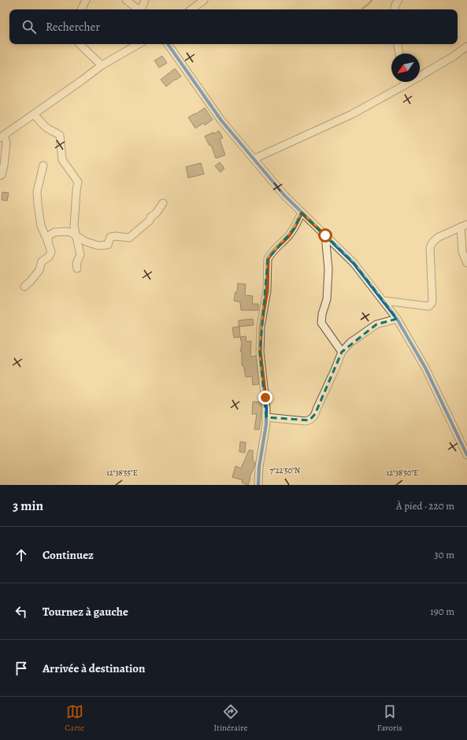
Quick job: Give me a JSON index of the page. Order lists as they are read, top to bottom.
{
  "north": "bottom left",
  "page": {
    "search": "Rechercher",
    "heading": ["3 min", "À pied · 220 m"],
    "list": [
      ["Continuez", "30 m"],
      ["Tournez à gauche", "190 m"],
      "Arrivée à destination"
    ],
    "nav": ["Carte", "Itinéraire", "Favoris"]
  },
  "coordinates": ["7°22'50\"N", "12°38'55\"E", "12°38'50\"E"]
}
